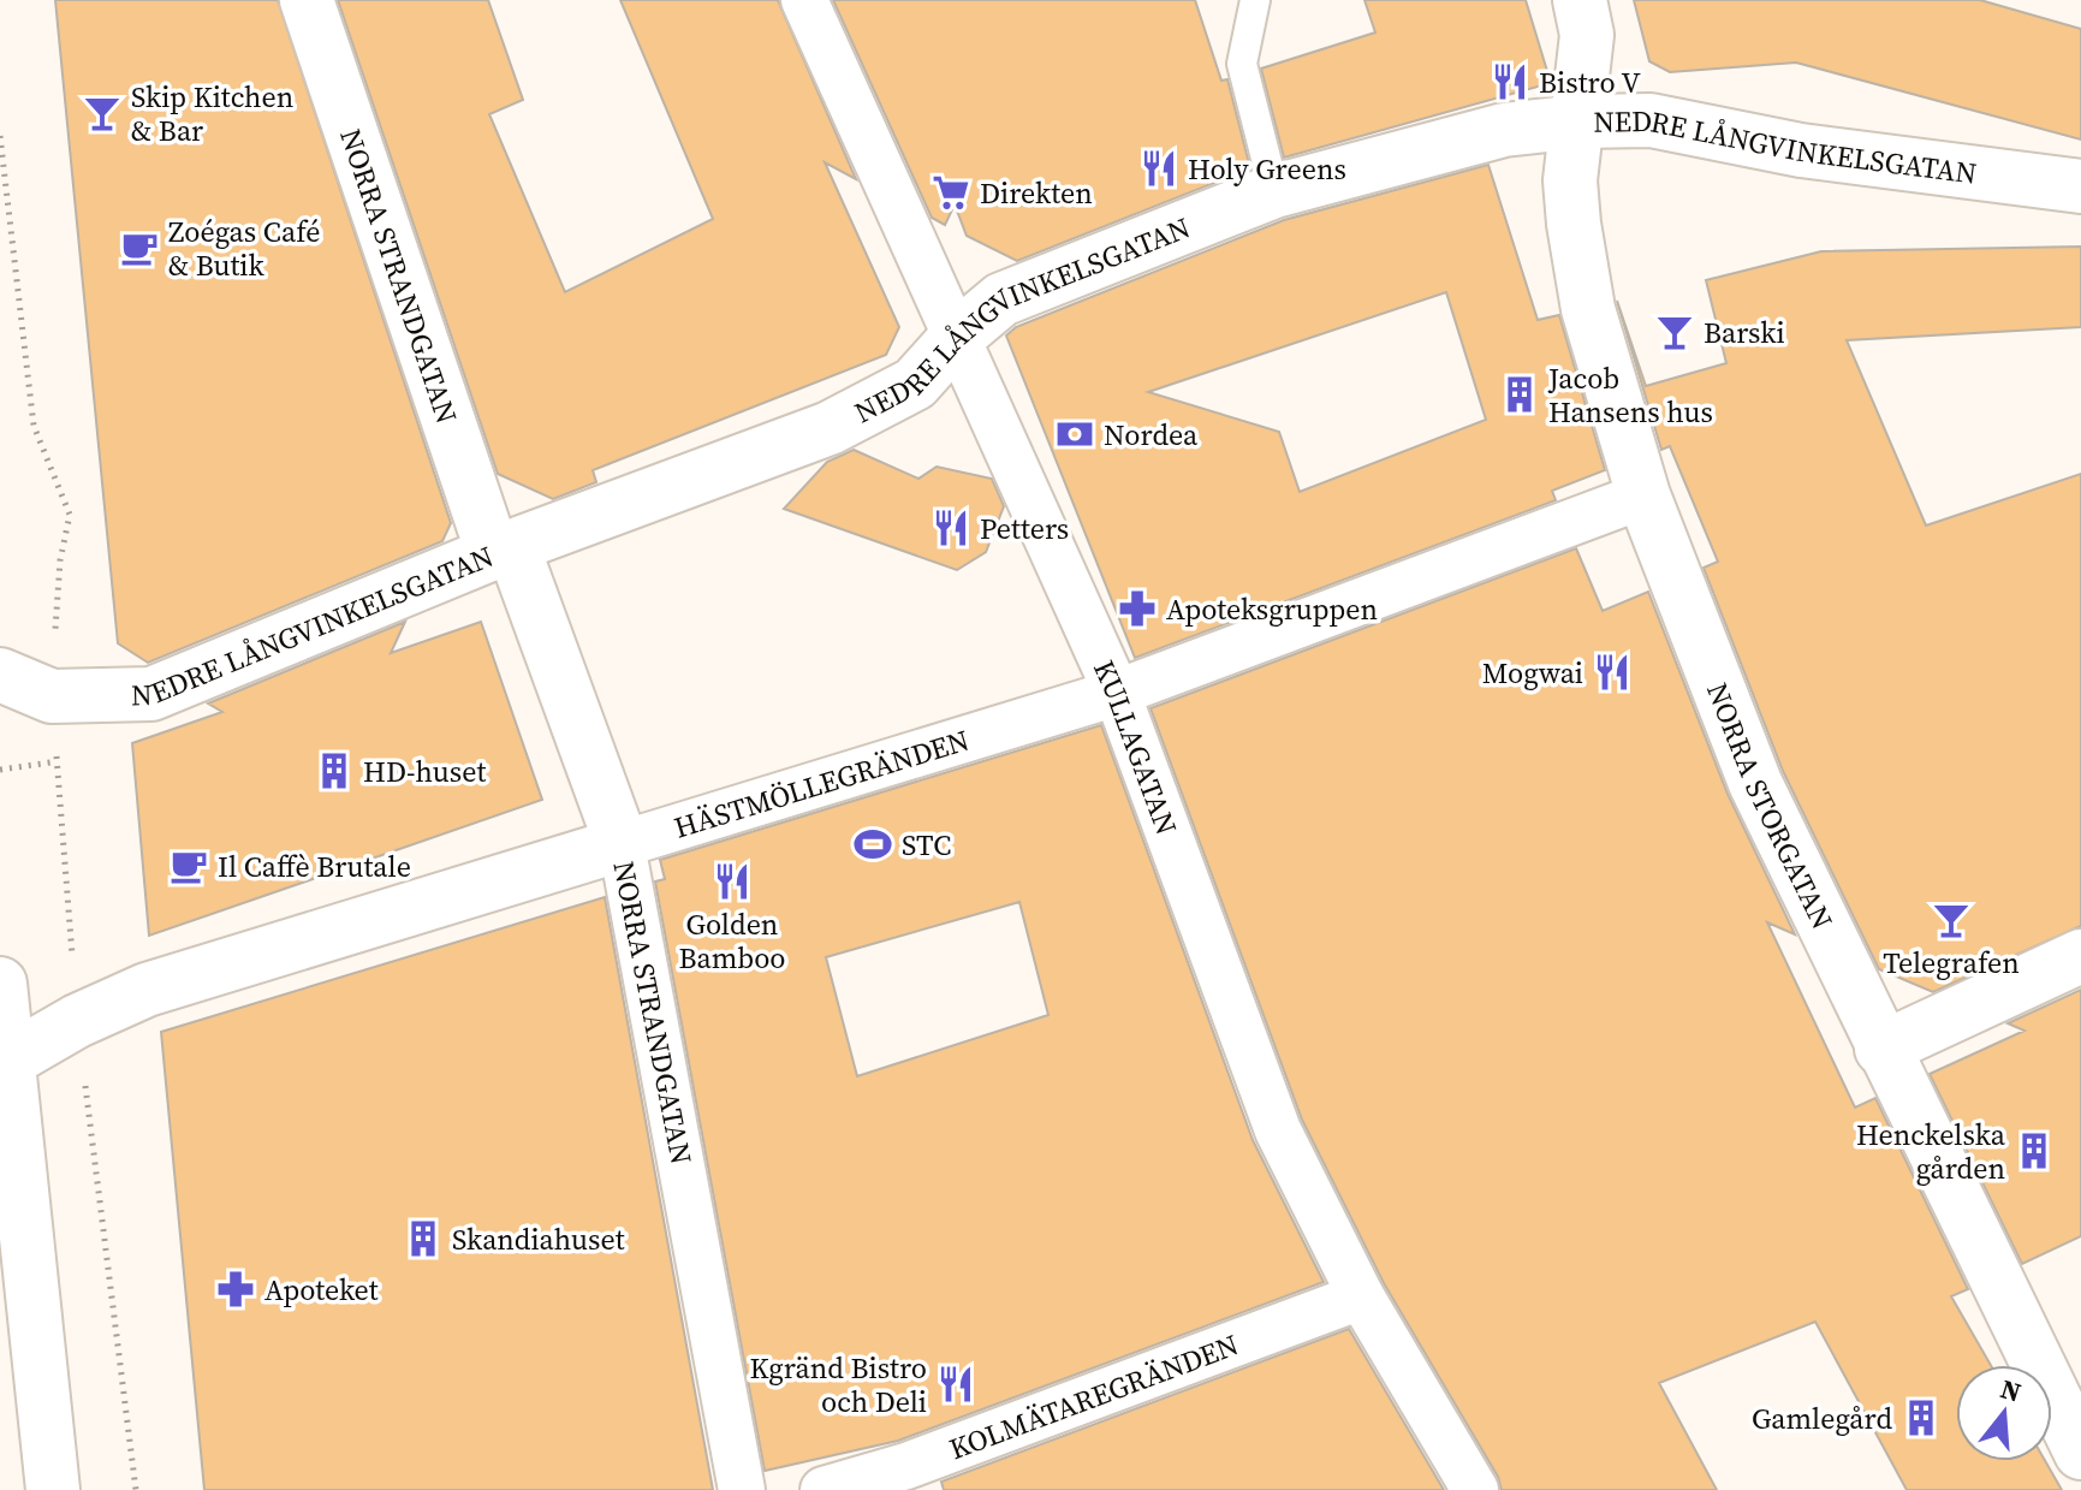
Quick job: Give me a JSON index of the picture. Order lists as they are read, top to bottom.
{
  "streets": {
    "street": [
      "NEDRE LÅNGVINKELSGATAN",
      "NORRA STRANDGATAN",
      "KULLAGATAN",
      "HÄSTMÖLLEGRÄNDEN",
      "NORRA STORGATAN",
      "KOLMÄTAREGRÄNDEN"
    ]
  },
  "crossings": [
    ["NEDRE LÅNGVINKELSGATAN", "NORRA STRANDGATAN"],
    ["NEDRE LÅNGVINKELSGATAN", "KULLAGATAN"],
    ["NEDRE LÅNGVINKELSGATAN", "NORRA STORGATAN"],
    ["NORRA STRANDGATAN", "HÄSTMÖLLEGRÄNDEN"],
    ["KULLAGATAN", "HÄSTMÖLLEGRÄNDEN"],
    ["KULLAGATAN", "KOLMÄTAREGRÄNDEN"],
    ["HÄSTMÖLLEGRÄNDEN", "NORRA STORGATAN"]
  ],
  "places": {
    "restaurant": [
      "Bistro V",
      "Holy Greens",
      "Petters",
      "Mogwai",
      "Golden Bamboo",
      "Kgränd Bistro och Deli"
    ],
    "bar": ["Skip Kitchen & Bar", "Barski", "Telegrafen"],
    "supermarket": ["Direkten"],
    "cafe": ["Zoégas Café & Butik", "Il Caffè Brutale"],
    "building": [
      "Jacob Hansens hus",
      "HD-huset",
      "Henckelska gården",
      "Skandiahuset",
      "Gamlegård"
    ],
    "bank": ["Nordea"],
    "pharmacy": ["Apoteksgruppen", "Apoteket"],
    "sports": ["STC"]
  },
  "north": "top"
}
